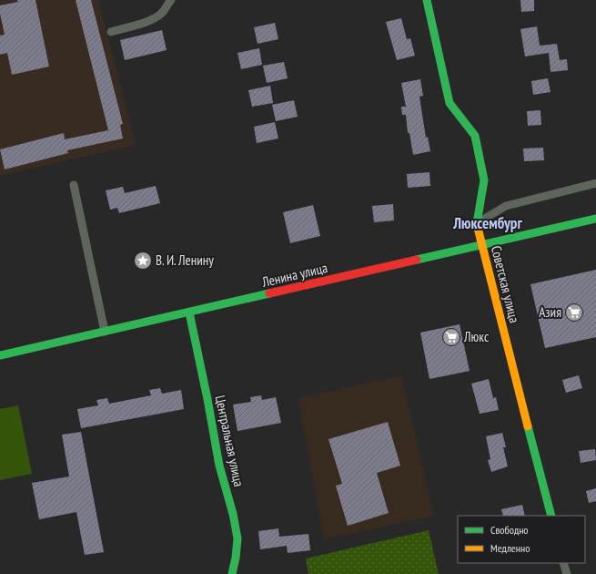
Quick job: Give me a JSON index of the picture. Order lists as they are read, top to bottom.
{
  "streets": {
    "street": ["Ленина улица", "Советская улица", "Центральная улица"]
  },
  "crossings": [
    ["Ленина улица", "Советская улица"],
    ["Ленина улица", "Центральная улица"]
  ],
  "districts": ["Люксембург"],
  "places": {
    "place": ["В. И. Ленину"],
    "supermarket": ["Азия", "Люкс"]
  },
  "legend": ["Свободно", "Медленно"]
}
